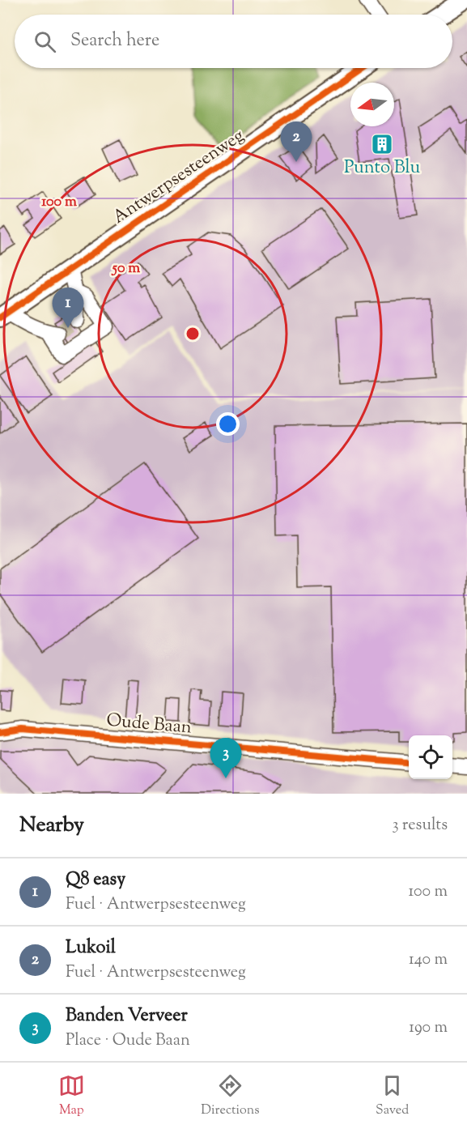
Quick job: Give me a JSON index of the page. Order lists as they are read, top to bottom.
{
  "streets": {
    "main road": ["Antwerpsesteenweg"],
    "street": ["Oude Baan"]
  },
  "places": {
    "building": ["Punto Blu"]
  },
  "north": "left",
  "page": {
    "search": "Search here",
    "pins": ["2", "1", "3"],
    "heading": ["Nearby", "3 results"],
    "list": [
      {
        "mark": "1",
        "name": "Q8 easy",
        "note": "Fuel · Antwerpsesteenweg",
        "value": "100 m"
      },
      {
        "mark": "2",
        "name": "Lukoil",
        "note": "Fuel · Antwerpsesteenweg",
        "value": "140 m"
      },
      {
        "mark": "3",
        "name": "Banden Verveer",
        "note": "Place · Oude Baan",
        "value": "190 m"
      }
    ],
    "nav": ["Map", "Directions", "Saved"]
  },
  "rings": ["100 m", "50 m"]
}
